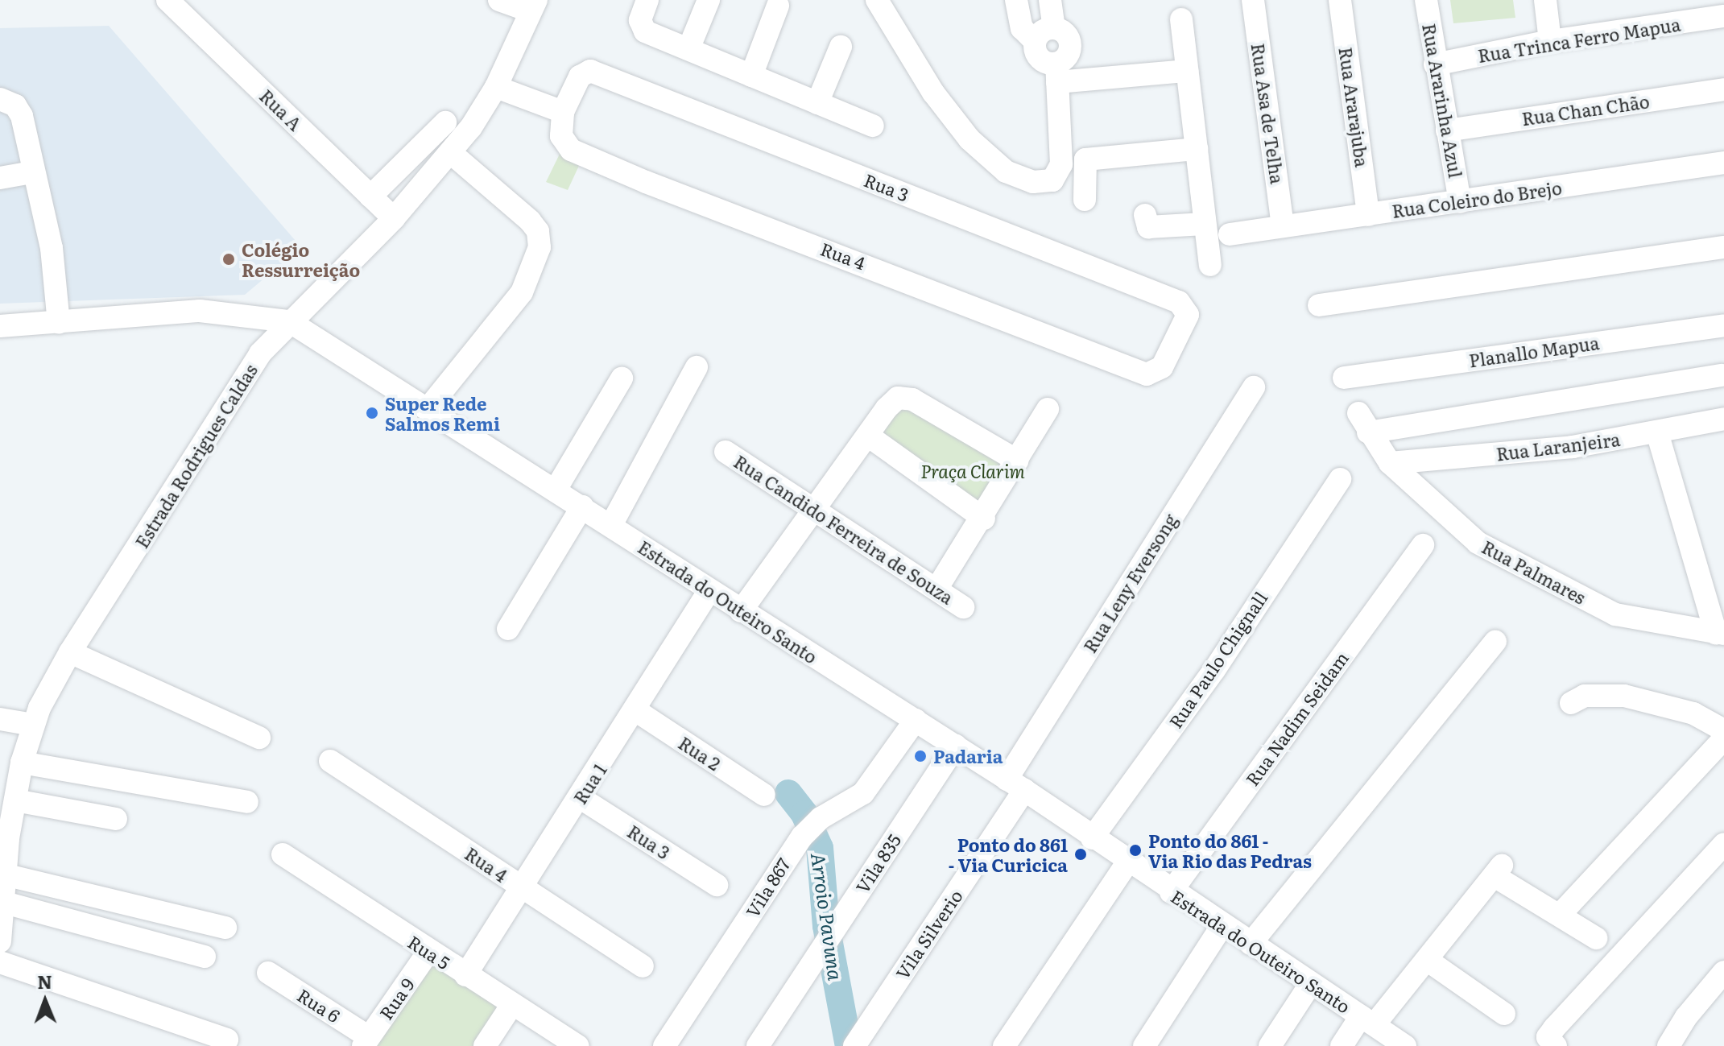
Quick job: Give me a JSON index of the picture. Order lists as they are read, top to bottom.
{
  "streets": {
    "street": [
      "Rua Trinca Ferro Mapua",
      "Rua Ararinha Azul",
      "Rua Ararajuba",
      "Rua A",
      "Rua Chan Chão",
      "Rua Asa de Telha",
      "Rua 3",
      "Rua Coleiro do Brejo",
      "Rua 4",
      "Planallo Mapua",
      "Rua Laranjeira",
      "Estrada Rodrigues Caldas",
      "Rua Candido Ferreira de Souza",
      "Rua Palmares",
      "Rua Leny Eversong",
      "Estrada do Outeiro Santo",
      "Rua Paulo Chignall",
      "Rua Nadim Seidam",
      "Rua 2",
      "Rua 1",
      "Vila 835",
      "Vila 867",
      "Vila Silverio",
      "Rua 5",
      "Rua 9",
      "Rua 6"
    ]
  },
  "crossings": [
    ["Rua Trinca Ferro Mapua", "Rua Ararinha Azul"],
    ["Rua Ararinha Azul", "Rua Chan Chão"],
    ["Rua Ararinha Azul", "Rua Coleiro do Brejo"],
    ["Rua Ararajuba", "Rua Coleiro do Brejo"],
    ["Rua A", "Estrada Rodrigues Caldas"],
    ["Rua Asa de Telha", "Rua Coleiro do Brejo"],
    ["Rua 3", "Rua 4"],
    ["Rua 3", "Rua 1"],
    ["Rua 4", "Rua 1"],
    ["Rua Laranjeira", "Rua Palmares"],
    ["Estrada Rodrigues Caldas", "Estrada do Outeiro Santo"],
    ["Rua Leny Eversong", "Estrada do Outeiro Santo"],
    ["Rua Leny Eversong", "Vila Silverio"],
    ["Estrada do Outeiro Santo", "Rua Paulo Chignall"],
    ["Estrada do Outeiro Santo", "Rua Nadim Seidam"],
    ["Estrada do Outeiro Santo", "Rua 1"],
    ["Estrada do Outeiro Santo", "Vila 835"],
    ["Estrada do Outeiro Santo", "Vila 867"],
    ["Estrada do Outeiro Santo", "Vila Silverio"],
    ["Rua 2", "Rua 1"],
    ["Rua 1", "Rua 5"],
    ["Rua 5", "Rua 9"],
    ["Rua 9", "Rua 6"]
  ],
  "water": ["Arroio Pavuna"],
  "parks": ["Praça Clarim"],
  "places": [
    "Colégio Ressurreição",
    "Super Rede Salmos Remi",
    "Padaria",
    "Ponto do 861 - Via Rio das Pedras",
    "Ponto do 861 - Via Curicica"
  ],
  "north": "top"
}
